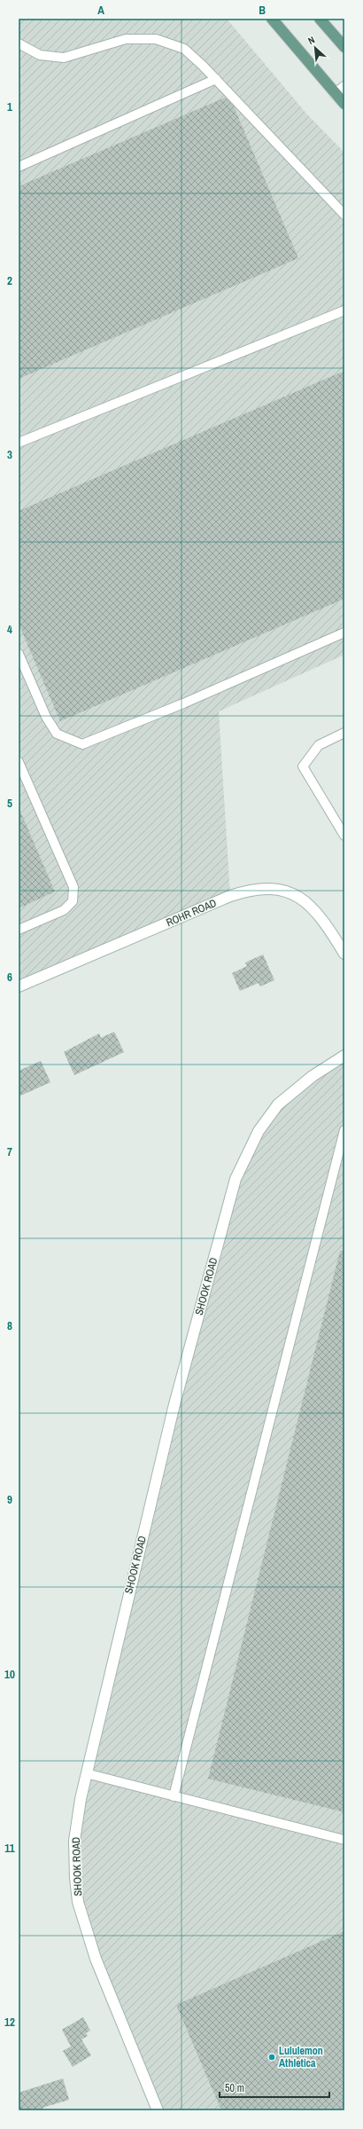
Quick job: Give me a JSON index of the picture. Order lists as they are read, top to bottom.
{
  "streets": {
    "street": ["ROHR ROAD", "SHOOK ROAD"]
  },
  "places": ["Lululemon Athletica"],
  "scale_bar": "50 m",
  "north": "top left",
  "grid": {
    "columns": ["A", "B"],
    "rows": [
      "1",
      "2",
      "3",
      "4",
      "5",
      "6",
      "7",
      "8",
      "9",
      "10",
      "11",
      "12"
    ]
  }
}
